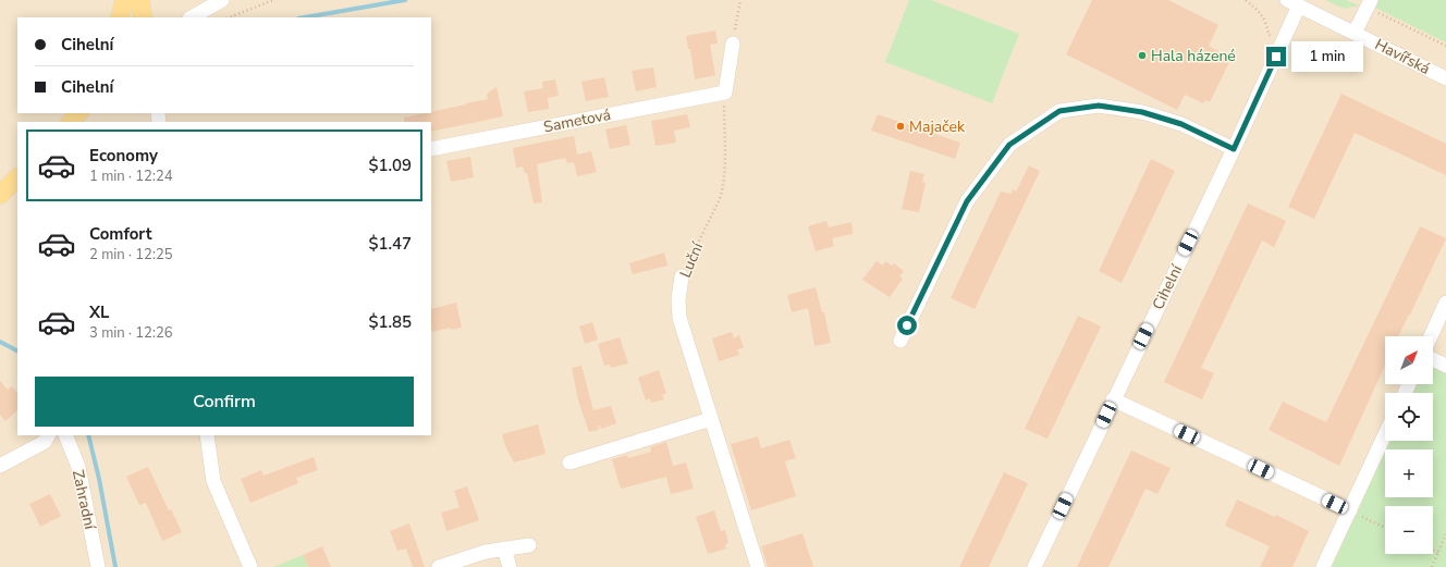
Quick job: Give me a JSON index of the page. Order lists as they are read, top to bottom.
{
  "streets": {
    "street": [
      "Havířská",
      "Sametová",
      "Luční",
      "Cihelní",
      "Zahradní"
    ]
  },
  "crossings": [
    ["Havířská", "Cihelní"],
    ["Sametová", "Luční"]
  ],
  "places": ["Hala házené", "Majaček"],
  "north": "top right",
  "page": {
    "banner": ["Cihelní", "Cihelní"],
    "bubble": "1 min",
    "list": [
      {
        "name": "Economy",
        "note": "1 min · 12:24",
        "value": "$1.09"
      },
      {
        "name": "Comfort",
        "note": "2 min · 12:25",
        "value": "$1.47"
      },
      {
        "name": "XL",
        "note": "3 min · 12:26",
        "value": "$1.85"
      }
    ],
    "map_buttons": ["+", "−"],
    "buttons": "Confirm"
  }
}
